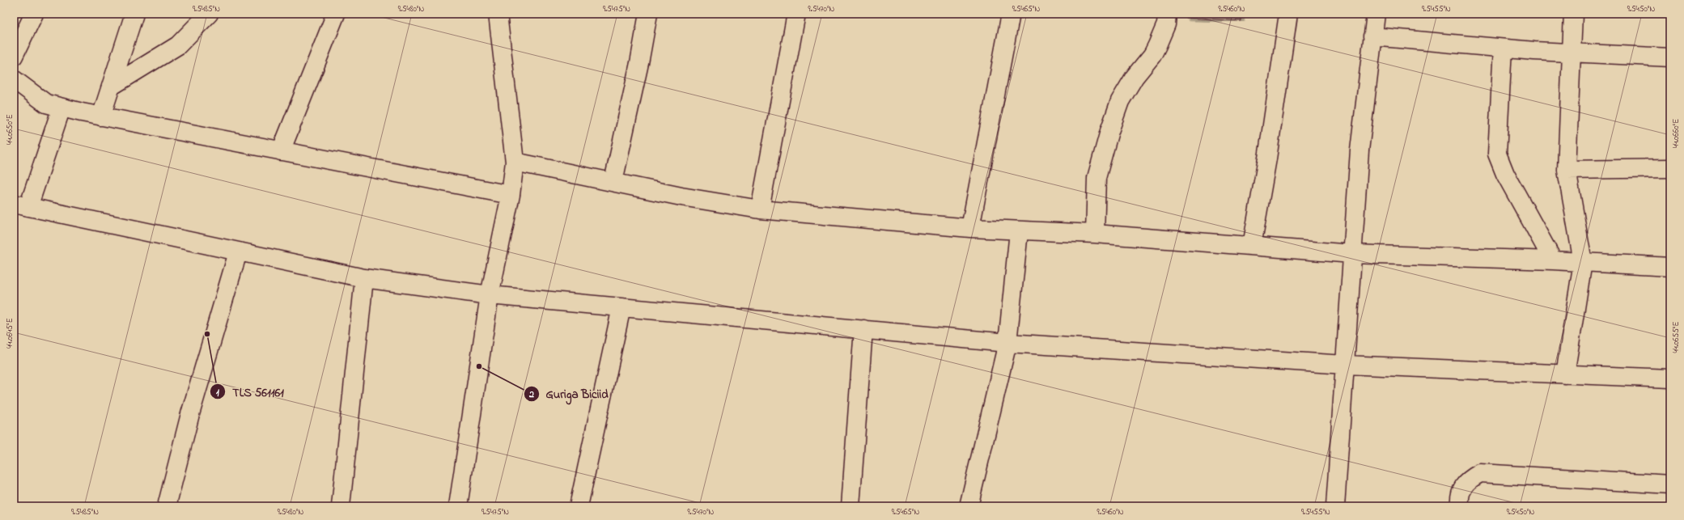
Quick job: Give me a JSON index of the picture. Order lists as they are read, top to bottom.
{
  "places": ["TLS 561161", "Guriga Biciid"],
  "coordinates": [
    "9.5485°N",
    "9.5480°N",
    "9.5475°N",
    "9.5470°N",
    "9.5465°N",
    "9.5460°N",
    "9.5455°N",
    "9.5450°N",
    "44.0650°E",
    "44.0660°E",
    "44.0645°E",
    "44.0655°E"
  ]
}
